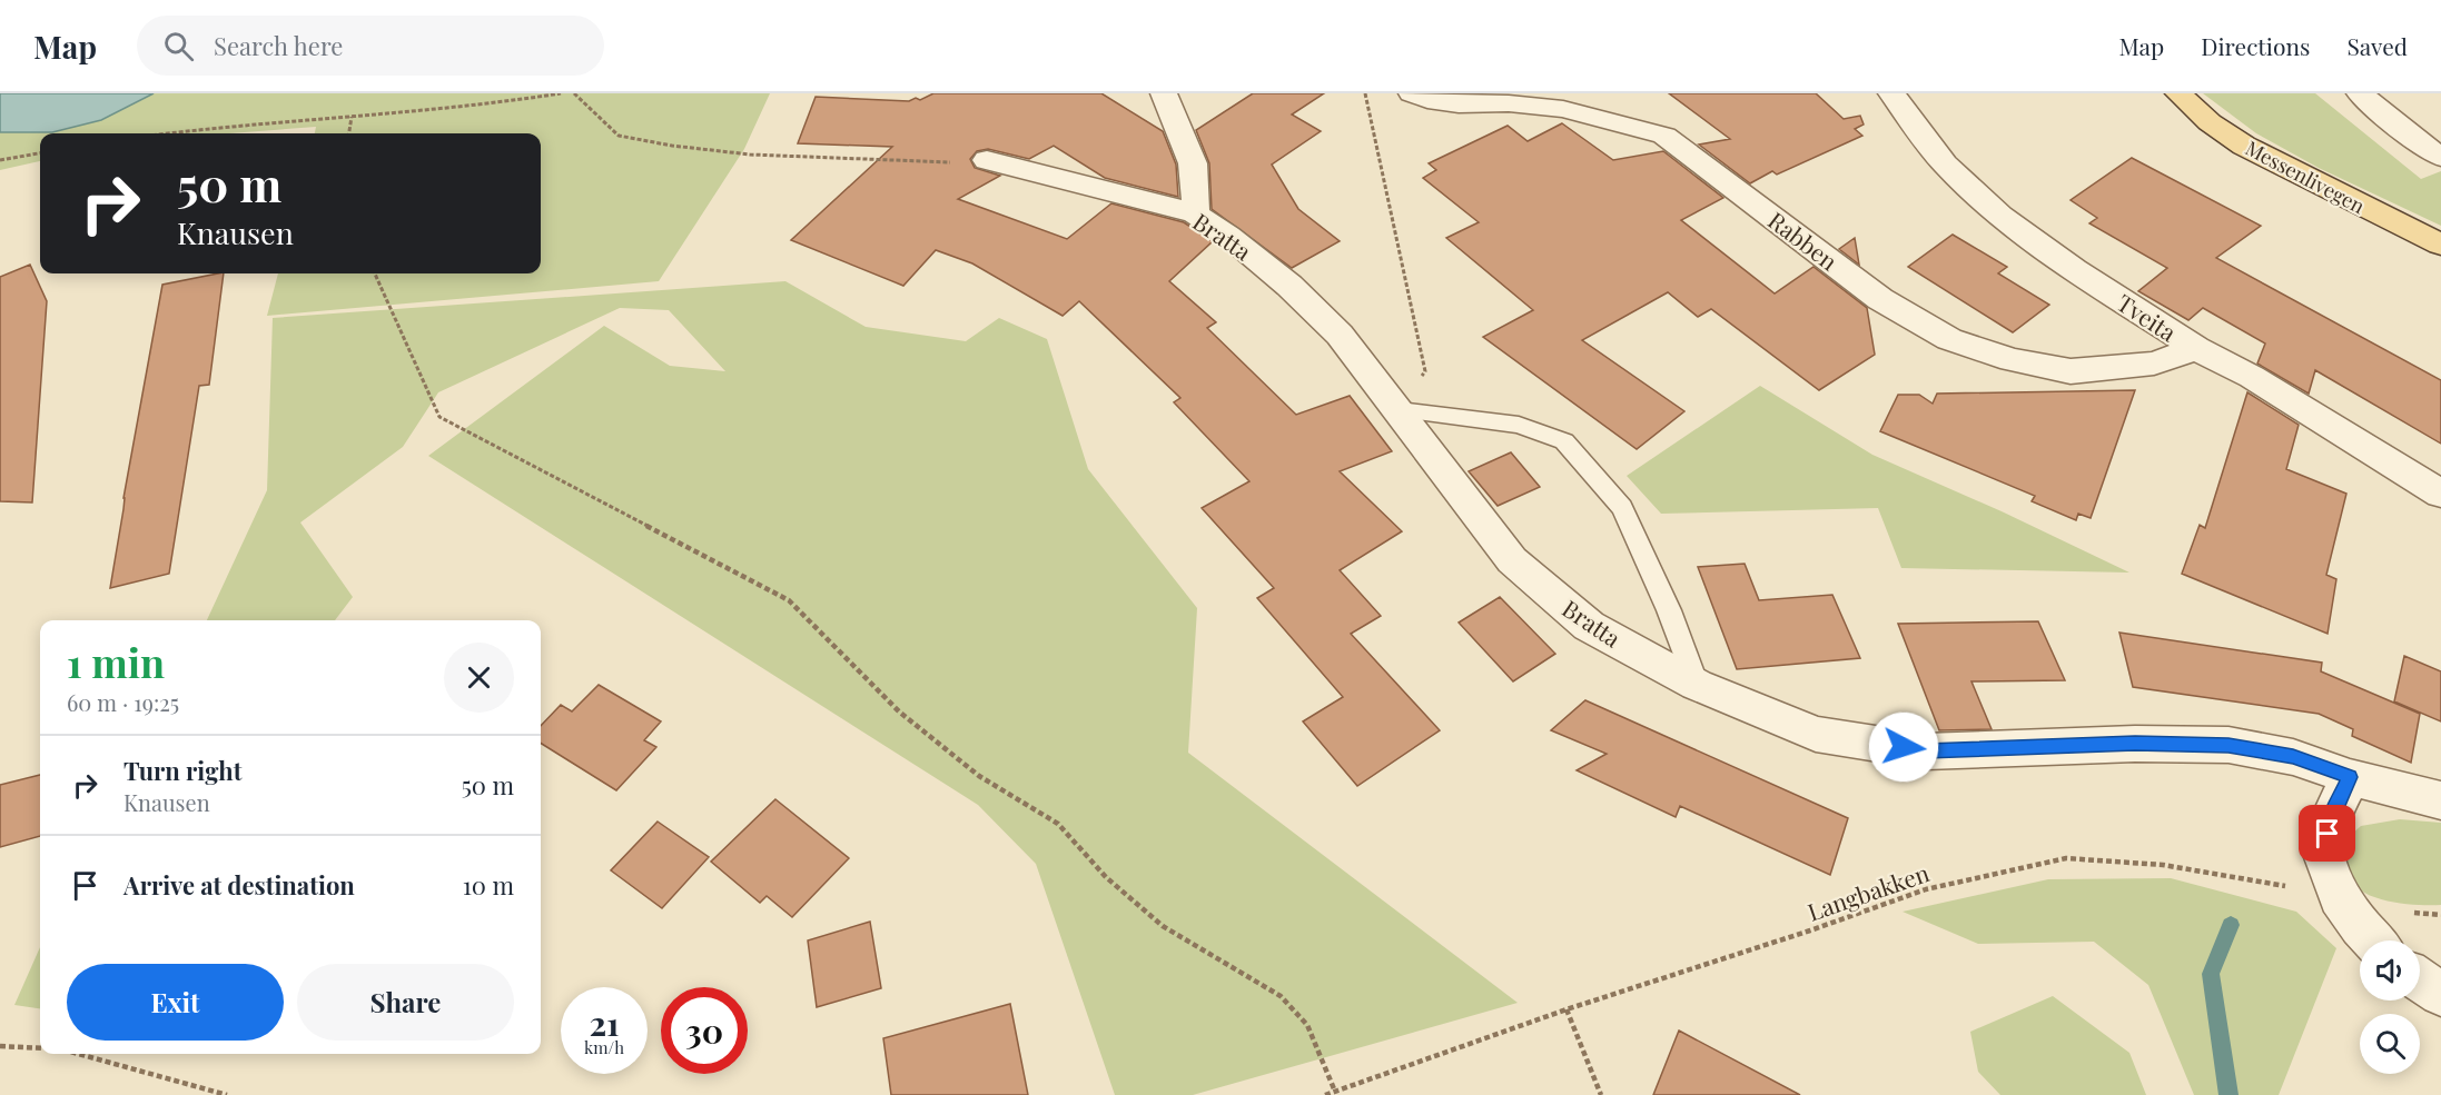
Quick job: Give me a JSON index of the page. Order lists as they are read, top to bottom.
{
  "streets": {
    "main road": ["Messenlivegen"],
    "street": ["Bratta", "Rabben", "Tveita"],
    "path": ["Langbakken"]
  },
  "crossings": [
    ["Rabben", "Tveita"]
  ],
  "page": {
    "header": "Map",
    "search": "Search here",
    "nav": ["Map", "Directions", "Saved"],
    "turn": ["50 m", "Knausen"],
    "heading": ["1 min", "60 m · 19:25"],
    "list": [
      {
        "name": "Turn right",
        "note": "Knausen",
        "value": "50 m"
      },
      {
        "name": "Arrive at destination",
        "value": "10 m"
      }
    ],
    "buttons": ["Exit", "Share"],
    "speed": "21 km/h",
    "limit": "30"
  }
}
